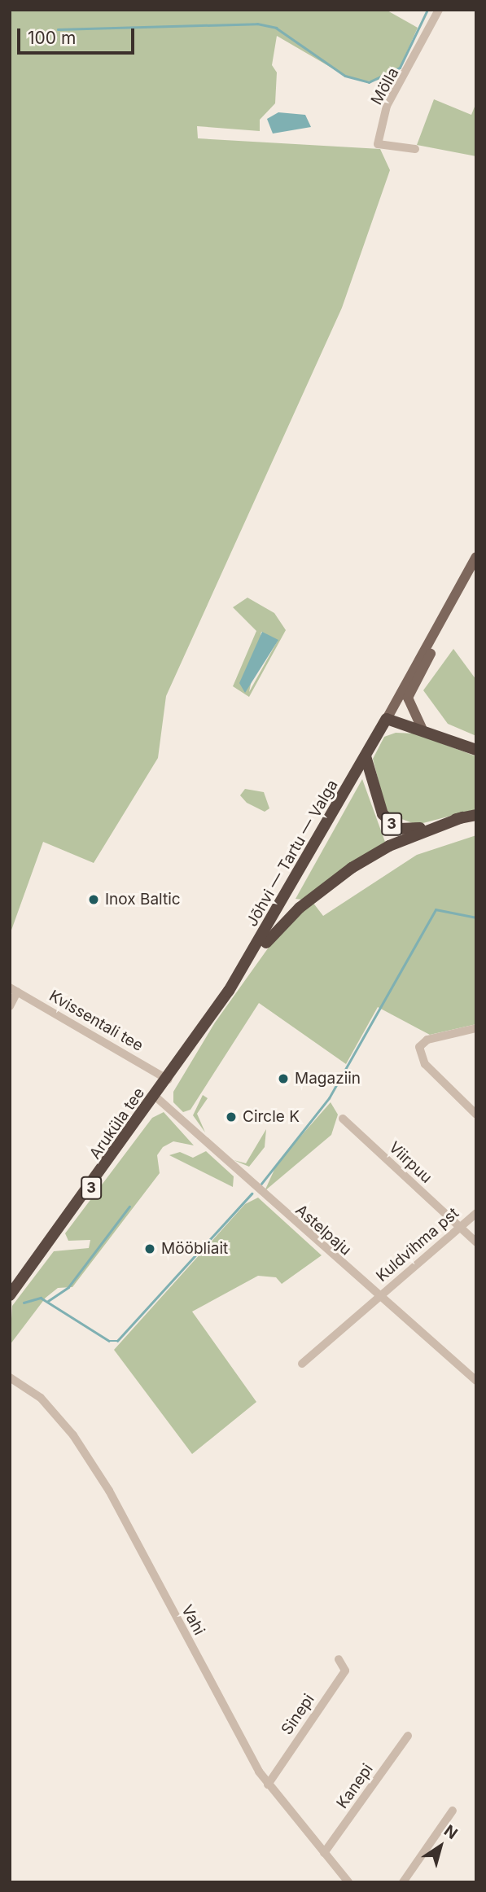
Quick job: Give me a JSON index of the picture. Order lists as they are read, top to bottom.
{
  "streets": {
    "highway": ["3", "Jõhvi — Tartu — Valga", "Aruküla tee"],
    "street": [
      "Mölla",
      "Kvissentali tee",
      "Viirpuu",
      "Astelpaju",
      "Kuldvihma pst",
      "Vahi",
      "Sinepi",
      "Kanepi"
    ]
  },
  "crossings": [
    ["3", "Jõhvi — Tartu — Valga"],
    ["Jõhvi — Tartu — Valga", "Kvissentali tee"],
    ["Jõhvi — Tartu — Valga", "Aruküla tee"],
    ["Kvissentali tee", "Aruküla tee"],
    ["Aruküla tee", "Astelpaju"],
    ["Viirpuu", "Kuldvihma pst"],
    ["Astelpaju", "Kuldvihma pst"],
    ["Vahi", "Sinepi"],
    ["Vahi", "Kanepi"]
  ],
  "places": [
    "Inox Baltic",
    "Magaziin",
    "Circle K",
    "Mööbliait"
  ],
  "scale_bar": "100 m",
  "north": "top right"
}
